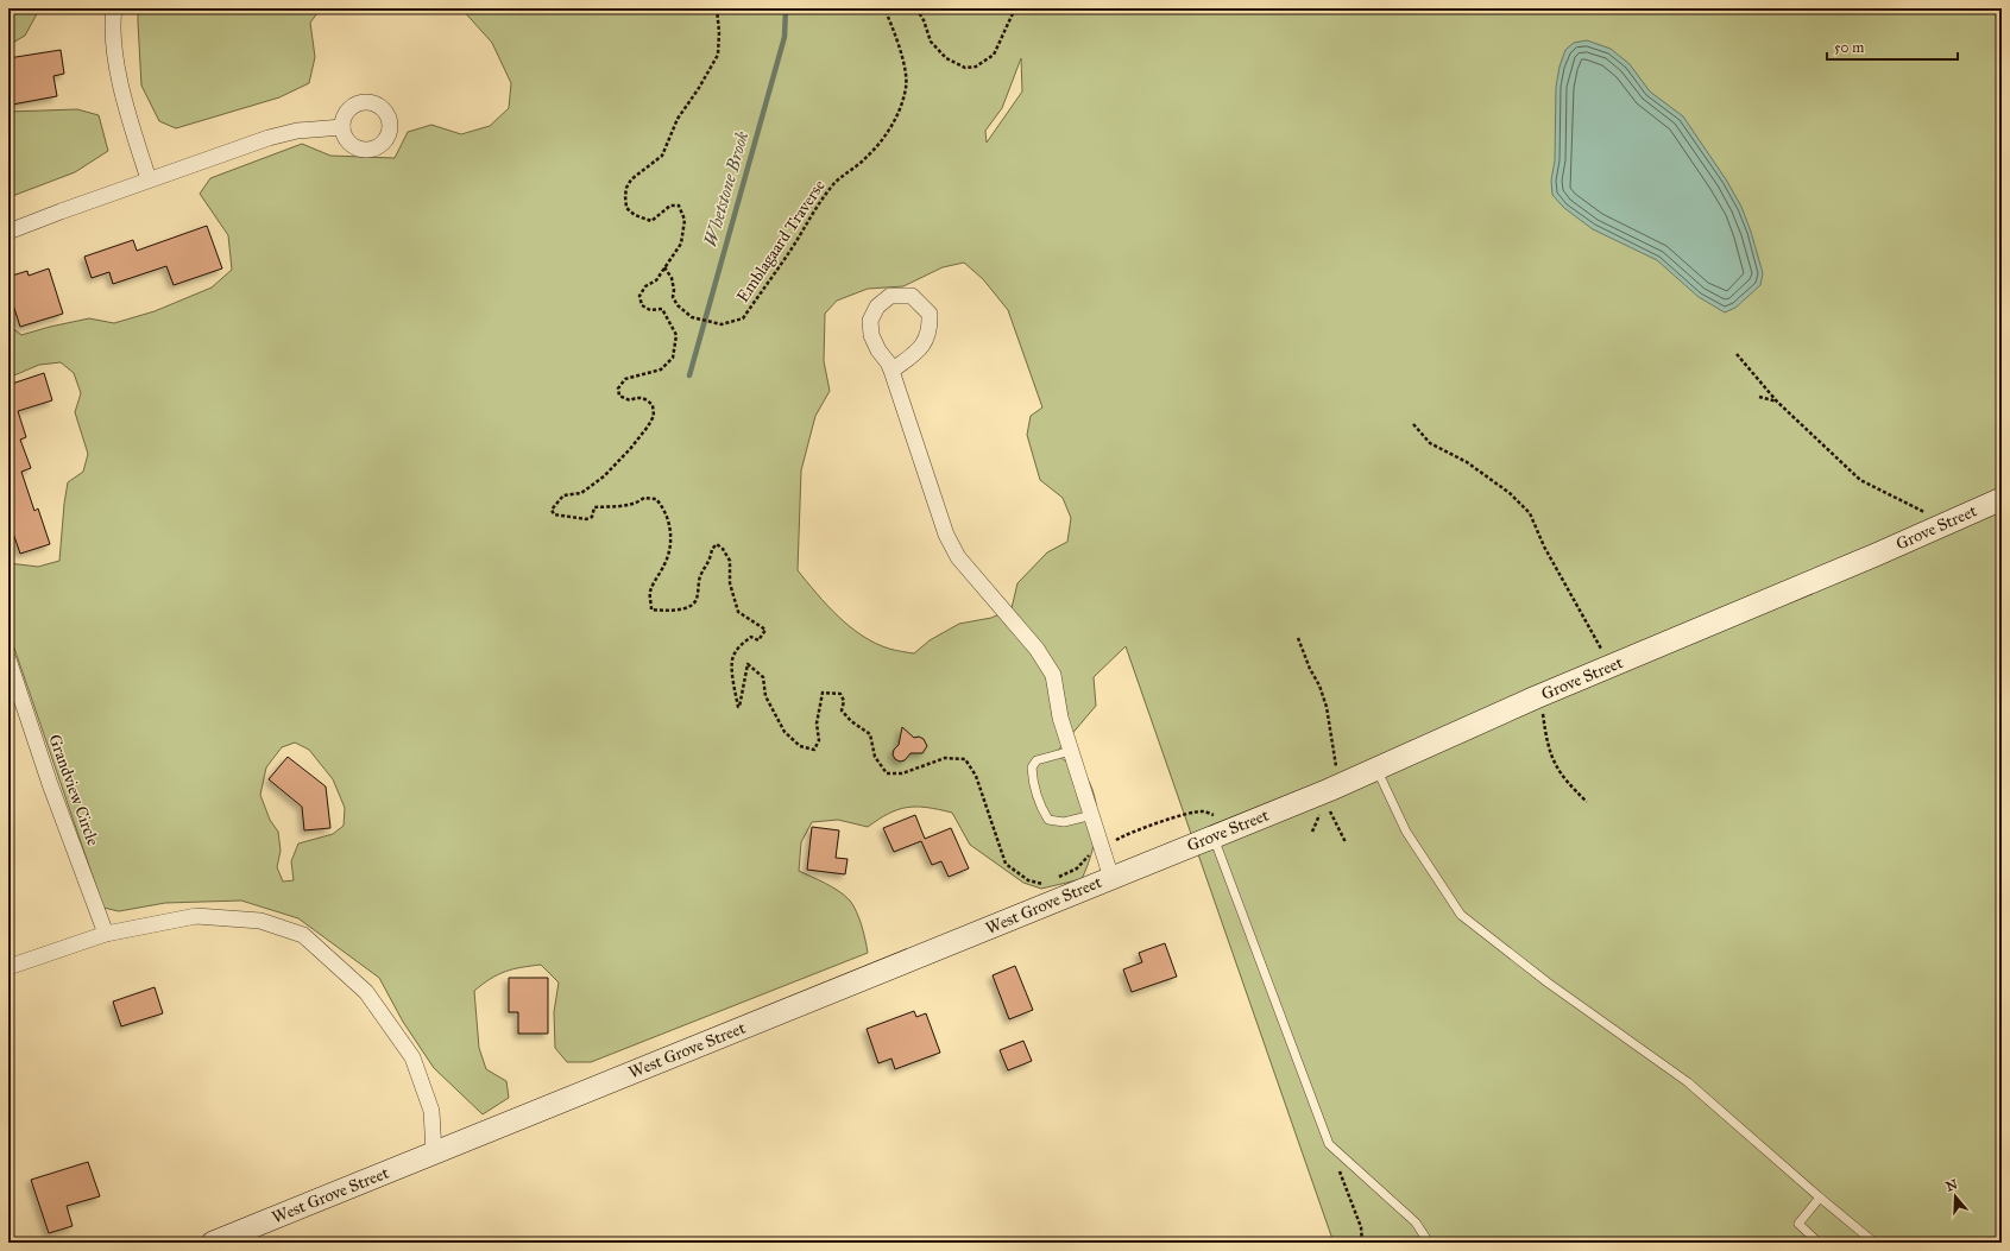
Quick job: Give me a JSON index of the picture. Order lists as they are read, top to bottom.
{
  "streets": {
    "main road": ["Grove Street", "West Grove Street"],
    "street": ["Grandview Circle"],
    "path": ["Emblagaard Traverse"]
  },
  "crossings": [
    ["Grove Street", "West Grove Street"]
  ],
  "water": ["Whetstone Brook"],
  "scale_bar": "50 m",
  "north": "top"
}
